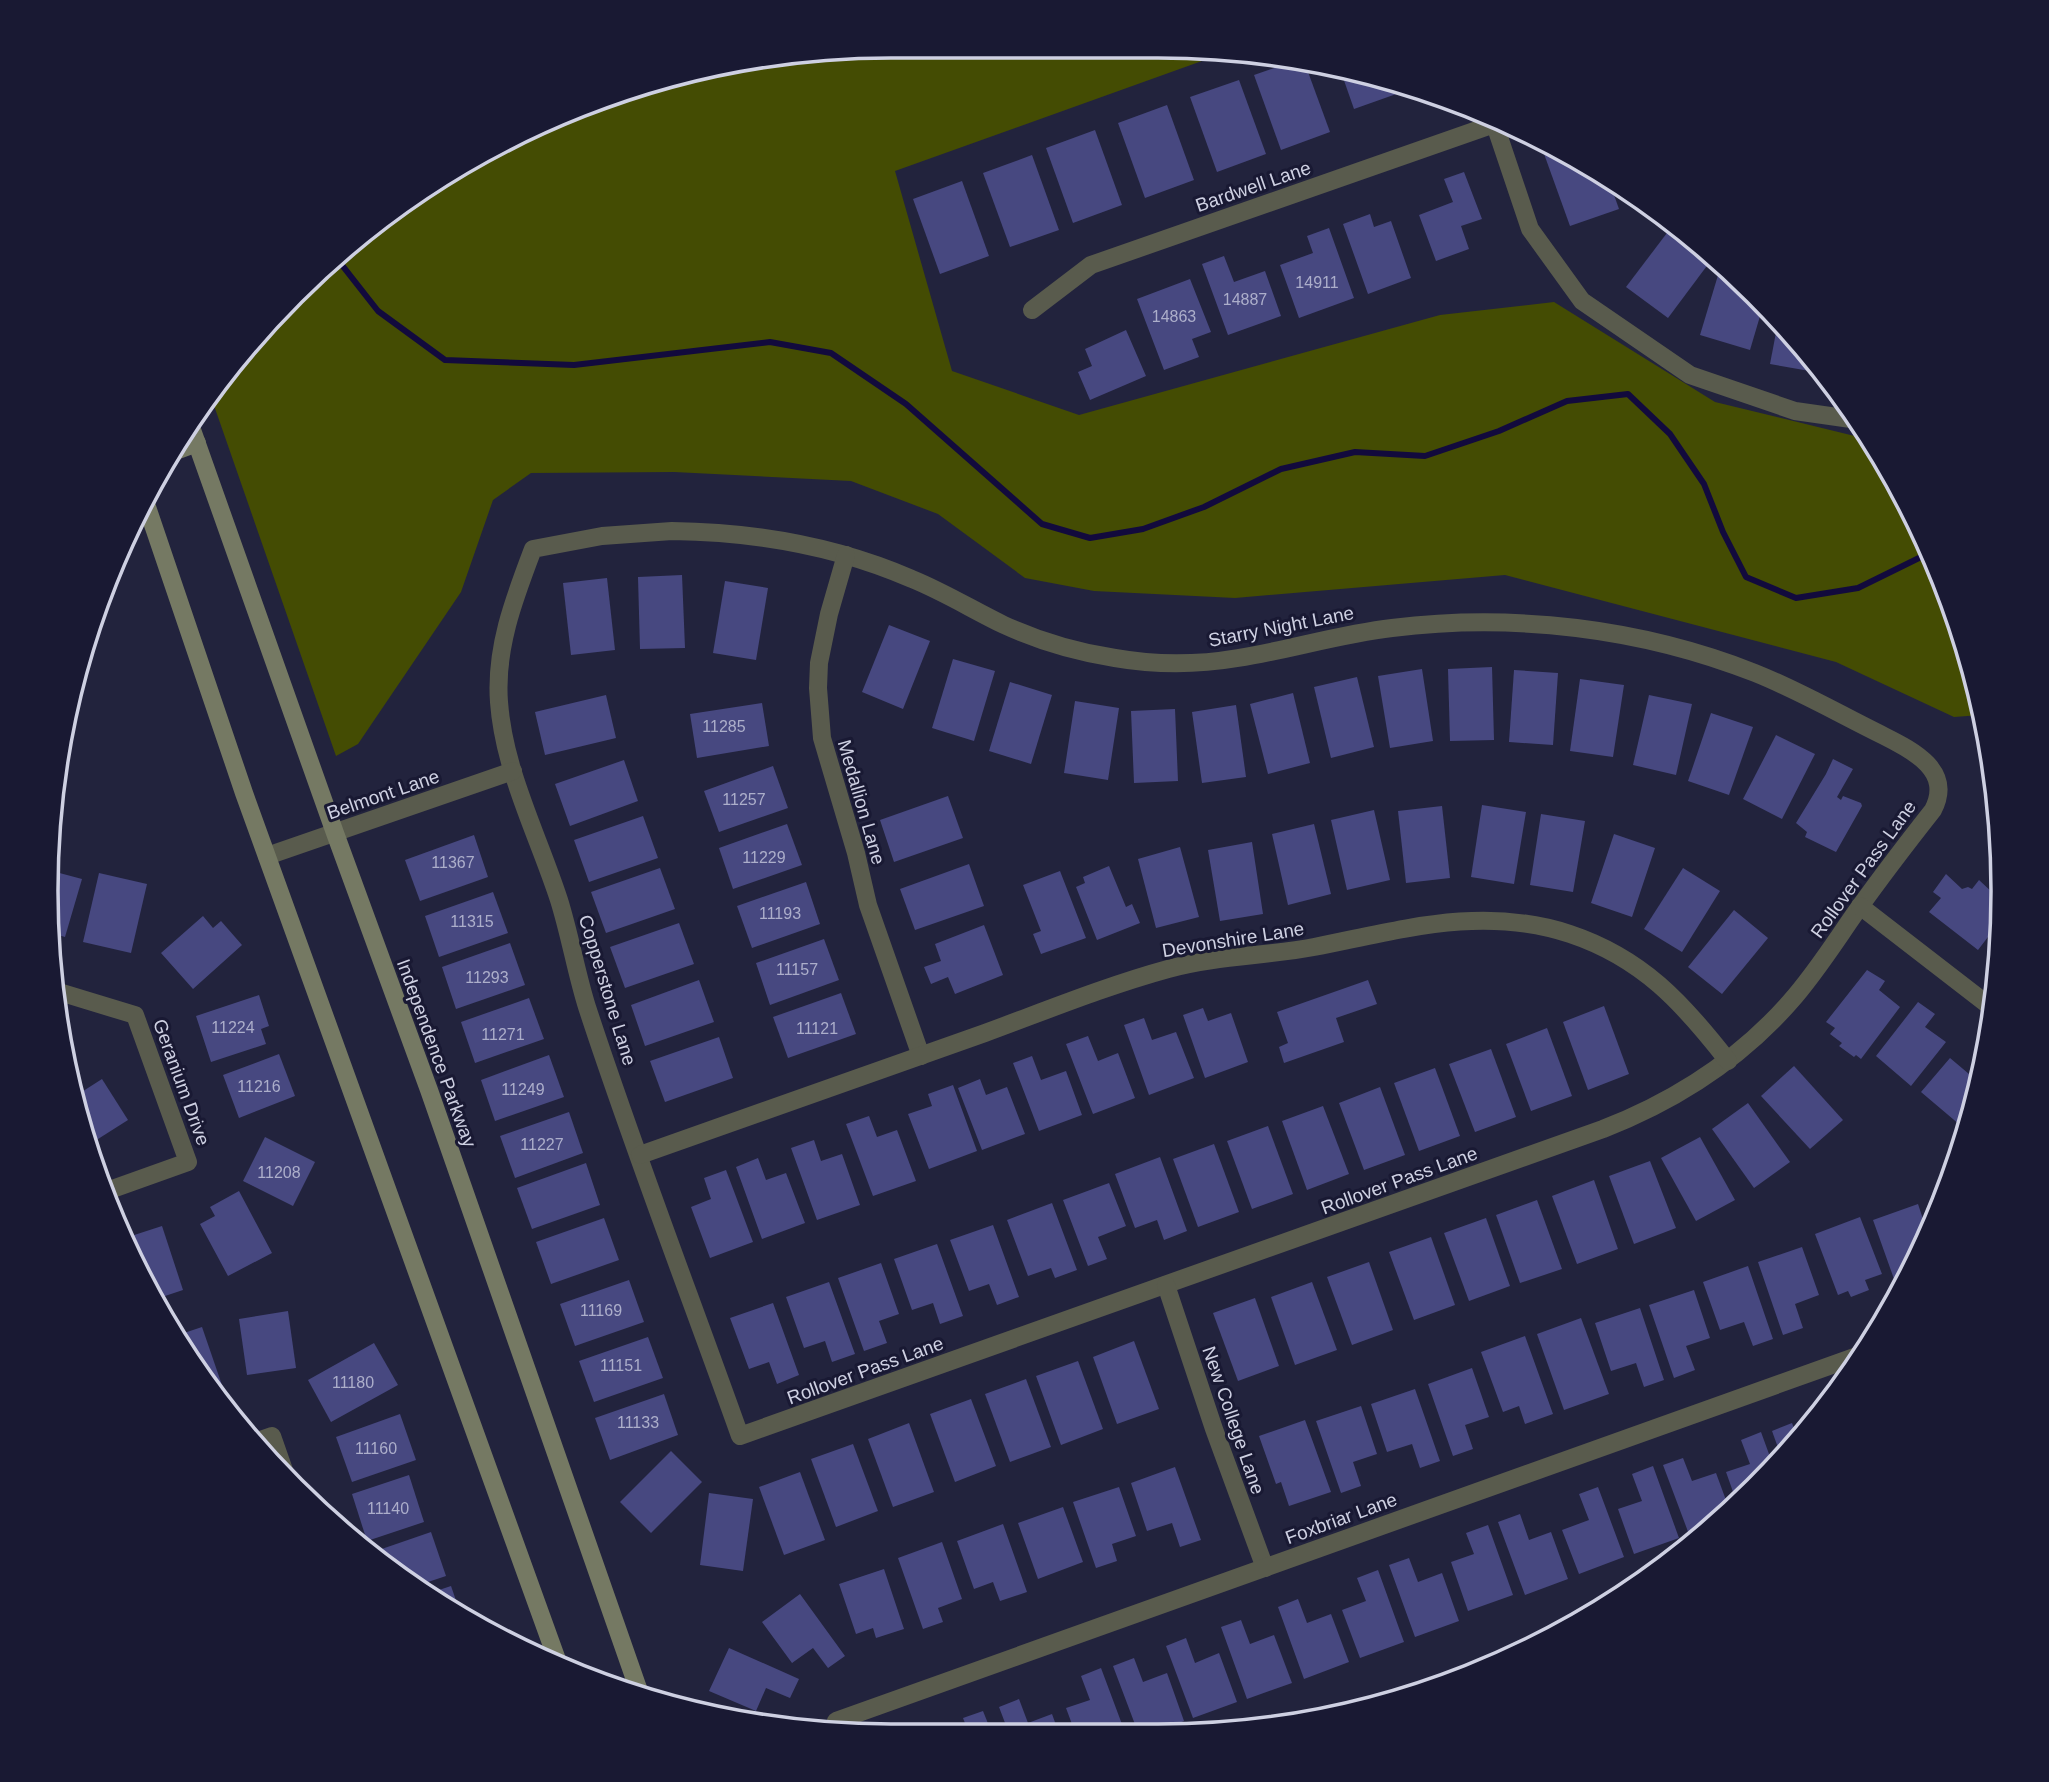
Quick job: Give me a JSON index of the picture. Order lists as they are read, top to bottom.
{
  "streets": {
    "main road": ["Independence Parkway"],
    "street": [
      "Bardwell Lane",
      "Starry Night Lane",
      "Belmont Lane",
      "Medallion Lane",
      "Rollover Pass Lane",
      "Devonshire Lane",
      "Copperstone Lane",
      "Geranium Drive",
      "New College Lane",
      "Foxbriar Lane"
    ]
  },
  "crossings": [
    ["Starry Night Lane", "Medallion Lane"],
    ["Starry Night Lane", "Rollover Pass Lane"],
    ["Starry Night Lane", "Copperstone Lane"],
    ["Belmont Lane", "Copperstone Lane"],
    ["Belmont Lane", "Independence Parkway"],
    ["Medallion Lane", "Devonshire Lane"],
    ["Rollover Pass Lane", "Devonshire Lane"],
    ["Rollover Pass Lane", "Copperstone Lane"],
    ["Rollover Pass Lane", "New College Lane"],
    ["Devonshire Lane", "Copperstone Lane"],
    ["New College Lane", "Foxbriar Lane"]
  ],
  "house_numbers": [
    "14911",
    "14887",
    "14863",
    "11285",
    "11257",
    "11229",
    "11367",
    "11193",
    "11315",
    "11157",
    "11293",
    "11224",
    "11121",
    "11271",
    "11216",
    "11249",
    "11227",
    "11208",
    "11169",
    "11151",
    "11180",
    "11133",
    "11160",
    "11140"
  ]
}
